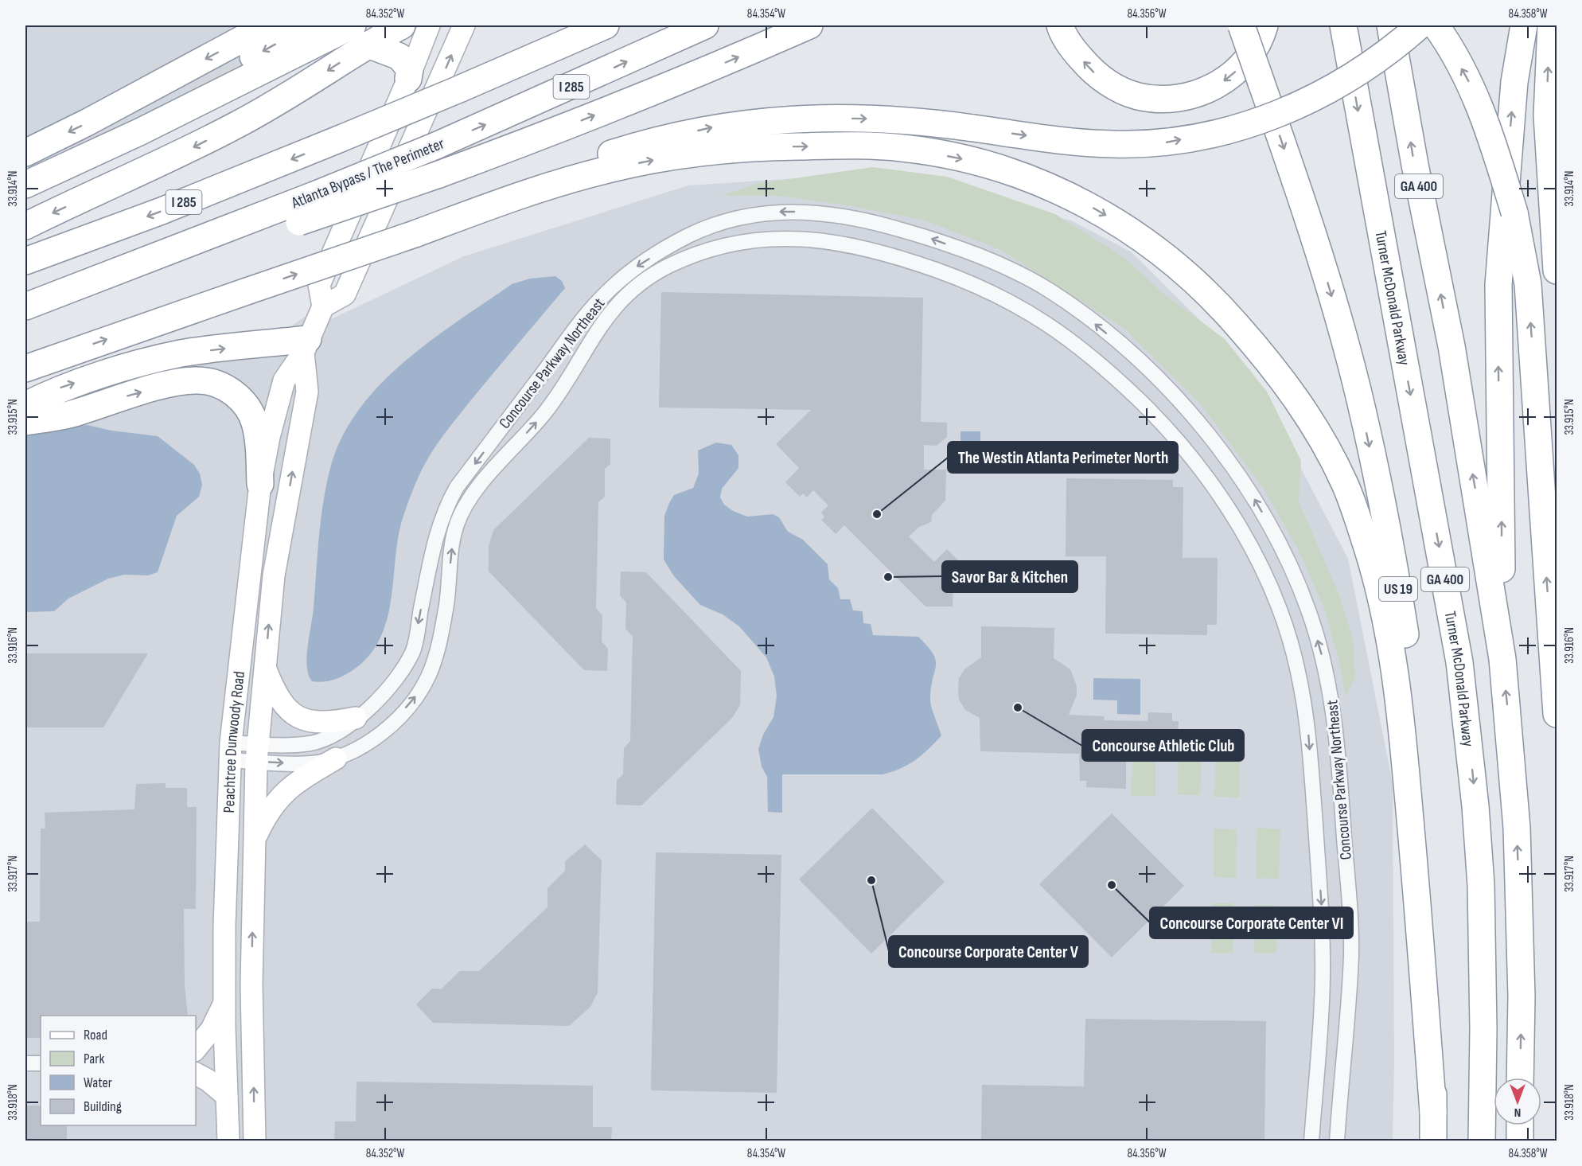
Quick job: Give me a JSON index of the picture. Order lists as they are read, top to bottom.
{
  "streets": {
    "highway": [
      "I 285",
      "Atlanta Bypass / The Perimeter",
      "GA 400",
      "Turner McDonald Parkway",
      "US 19"
    ],
    "main road": ["Peachtree Dunwoody Road"],
    "street": ["Concourse Parkway Northeast"]
  },
  "crossings": [
    ["Concourse Parkway Northeast", "Peachtree Dunwoody Road"]
  ],
  "places": [
    "The Westin Atlanta Perimeter North",
    "Savor Bar & Kitchen",
    "Concourse Athletic Club",
    "Concourse Corporate Center V",
    "Concourse Corporate Center VI"
  ],
  "legend": [
    "Road",
    "Park",
    "Water",
    "Building"
  ],
  "north": "bottom",
  "coordinates": [
    "84.352°W",
    "84.354°W",
    "84.356°W",
    "84.358°W",
    "33.914°N",
    "33.915°N",
    "33.916°N",
    "33.917°N",
    "33.918°N"
  ]
}
